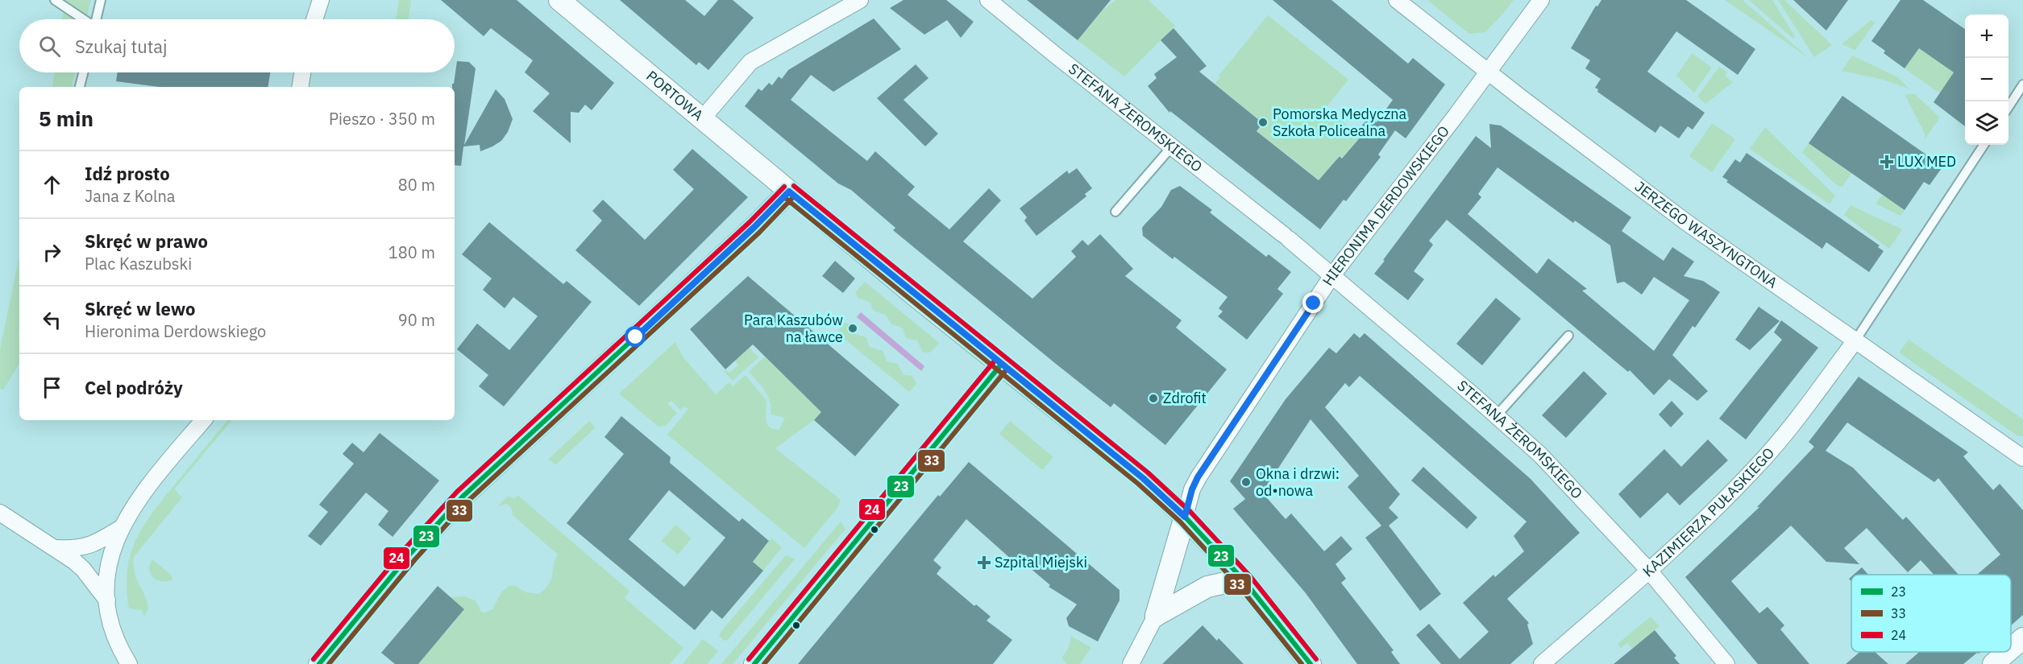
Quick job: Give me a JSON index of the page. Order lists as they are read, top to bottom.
{
  "streets": {
    "street": [
      "PORTOWA",
      "STEFANA ŻEROMSKIEGO",
      "HIERONIMA DERDOWSKIEGO",
      "JERZEGO WASZYNGTONA",
      "KAZIMIERZA PUŁASKIEGO"
    ]
  },
  "crossings": [
    ["PORTOWA", "HIERONIMA DERDOWSKIEGO"],
    ["STEFANA ŻEROMSKIEGO", "HIERONIMA DERDOWSKIEGO"],
    ["STEFANA ŻEROMSKIEGO", "KAZIMIERZA PUŁASKIEGO"],
    ["HIERONIMA DERDOWSKIEGO", "JERZEGO WASZYNGTONA"],
    ["JERZEGO WASZYNGTONA", "KAZIMIERZA PUŁASKIEGO"]
  ],
  "places": {
    "other": [
      "Pomorska Medyczna Szkoła Policealna",
      "Para Kaszubów na ławce",
      "Zdrofit",
      "Okna i drzwi: od•nowa"
    ],
    "health": ["LUX MED", "Szpital Miejski"]
  },
  "lines": ["transit line 24", "transit line 23", "transit line 33"],
  "legend": ["23", "33", "24"],
  "page": {
    "map_buttons": ["+", "−"],
    "search": "Szukaj tutaj",
    "heading": ["5 min", "Pieszo · 350 m"],
    "list": [
      ["Idź prosto", "Jana z Kolna", "80 m"],
      ["Skręć w prawo", "Plac Kaszubski", "180 m"],
      ["Skręć w lewo", "Hieronima Derdowskiego", "90 m"],
      "Cel podróży"
    ]
  }
}
